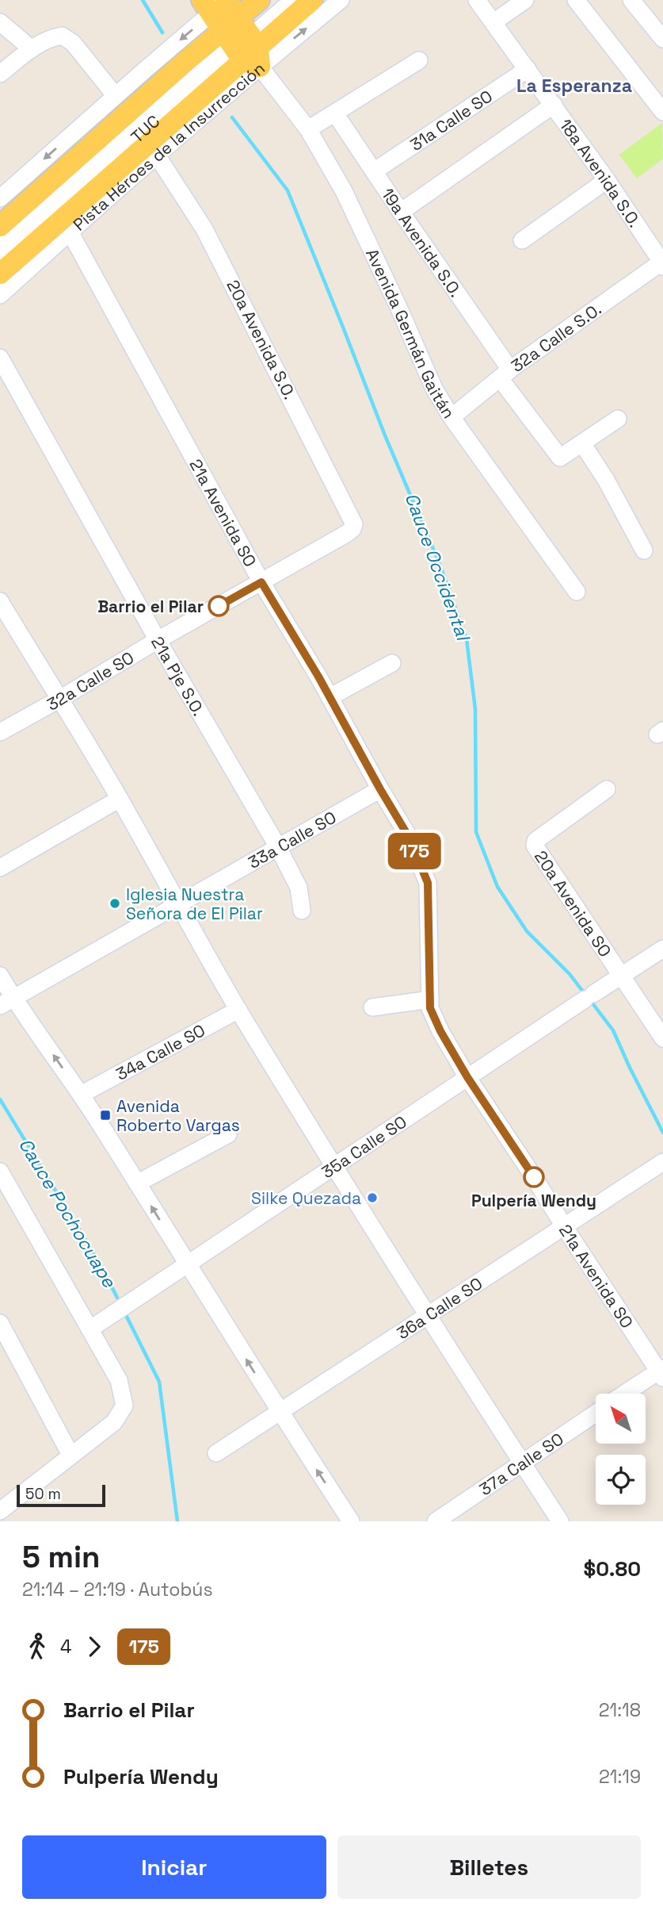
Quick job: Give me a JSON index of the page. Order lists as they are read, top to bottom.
{
  "streets": {
    "main road": ["Pista Héroes de la Insurrección"],
    "street": [
      "31a Calle SO",
      "TUC",
      "18a Avenida S.O.",
      "19a Avenida S.O.",
      "Avenida Germán Gaitán",
      "32a Calle S.O.",
      "20a Avenida S.O.",
      "21a Avenida SO",
      "21a Pje S.O.",
      "32a Calle SO",
      "33a Calle SO",
      "20a Avenida SO",
      "34a Calle SO",
      "35a Calle SO",
      "36a Calle SO",
      "37a Calle SO"
    ]
  },
  "crossings": [
    ["31a Calle SO", "18a Avenida S.O."],
    ["31a Calle SO", "19a Avenida S.O."],
    ["TUC", "Pista Héroes de la Insurrección"],
    ["TUC", "Avenida Germán Gaitán"],
    ["Pista Héroes de la Insurrección", "Avenida Germán Gaitán"],
    ["Pista Héroes de la Insurrección", "20a Avenida S.O."],
    ["Pista Héroes de la Insurrección", "21a Avenida SO"],
    ["18a Avenida S.O.", "32a Calle S.O."],
    ["19a Avenida S.O.", "32a Calle S.O."],
    ["Avenida Germán Gaitán", "32a Calle S.O."],
    ["20a Avenida S.O.", "32a Calle SO"],
    ["21a Avenida SO", "32a Calle SO"],
    ["21a Avenida SO", "33a Calle SO"],
    ["21a Avenida SO", "35a Calle SO"],
    ["21a Avenida SO", "36a Calle SO"],
    ["21a Pje S.O.", "32a Calle SO"],
    ["21a Pje S.O.", "33a Calle SO"],
    ["20a Avenida SO", "35a Calle SO"]
  ],
  "districts": ["La Esperanza"],
  "water": ["Cauce Occidental", "Cauce Pochocuape"],
  "places": {
    "other": [
      "Barrio el Pilar",
      "Iglesia Nuestra Señora de El Pilar",
      "Pulpería Wendy",
      "Silke Quezada"
    ],
    "transit": ["Avenida Roberto Vargas"]
  },
  "lines": ["bus line 175"],
  "scale_bar": "50 m",
  "north": "top left",
  "page": {
    "on_map": "175",
    "scale": "50 m",
    "heading": ["5 min", "21:14 – 21:19 · Autobús", "$0.80"],
    "legs": ["4", "175"],
    "list": [
      {
        "name": "Barrio el Pilar",
        "value": "21:18"
      },
      {
        "name": "Pulpería Wendy",
        "value": "21:19"
      }
    ],
    "buttons": ["Iniciar", "Billetes"]
  }
}
